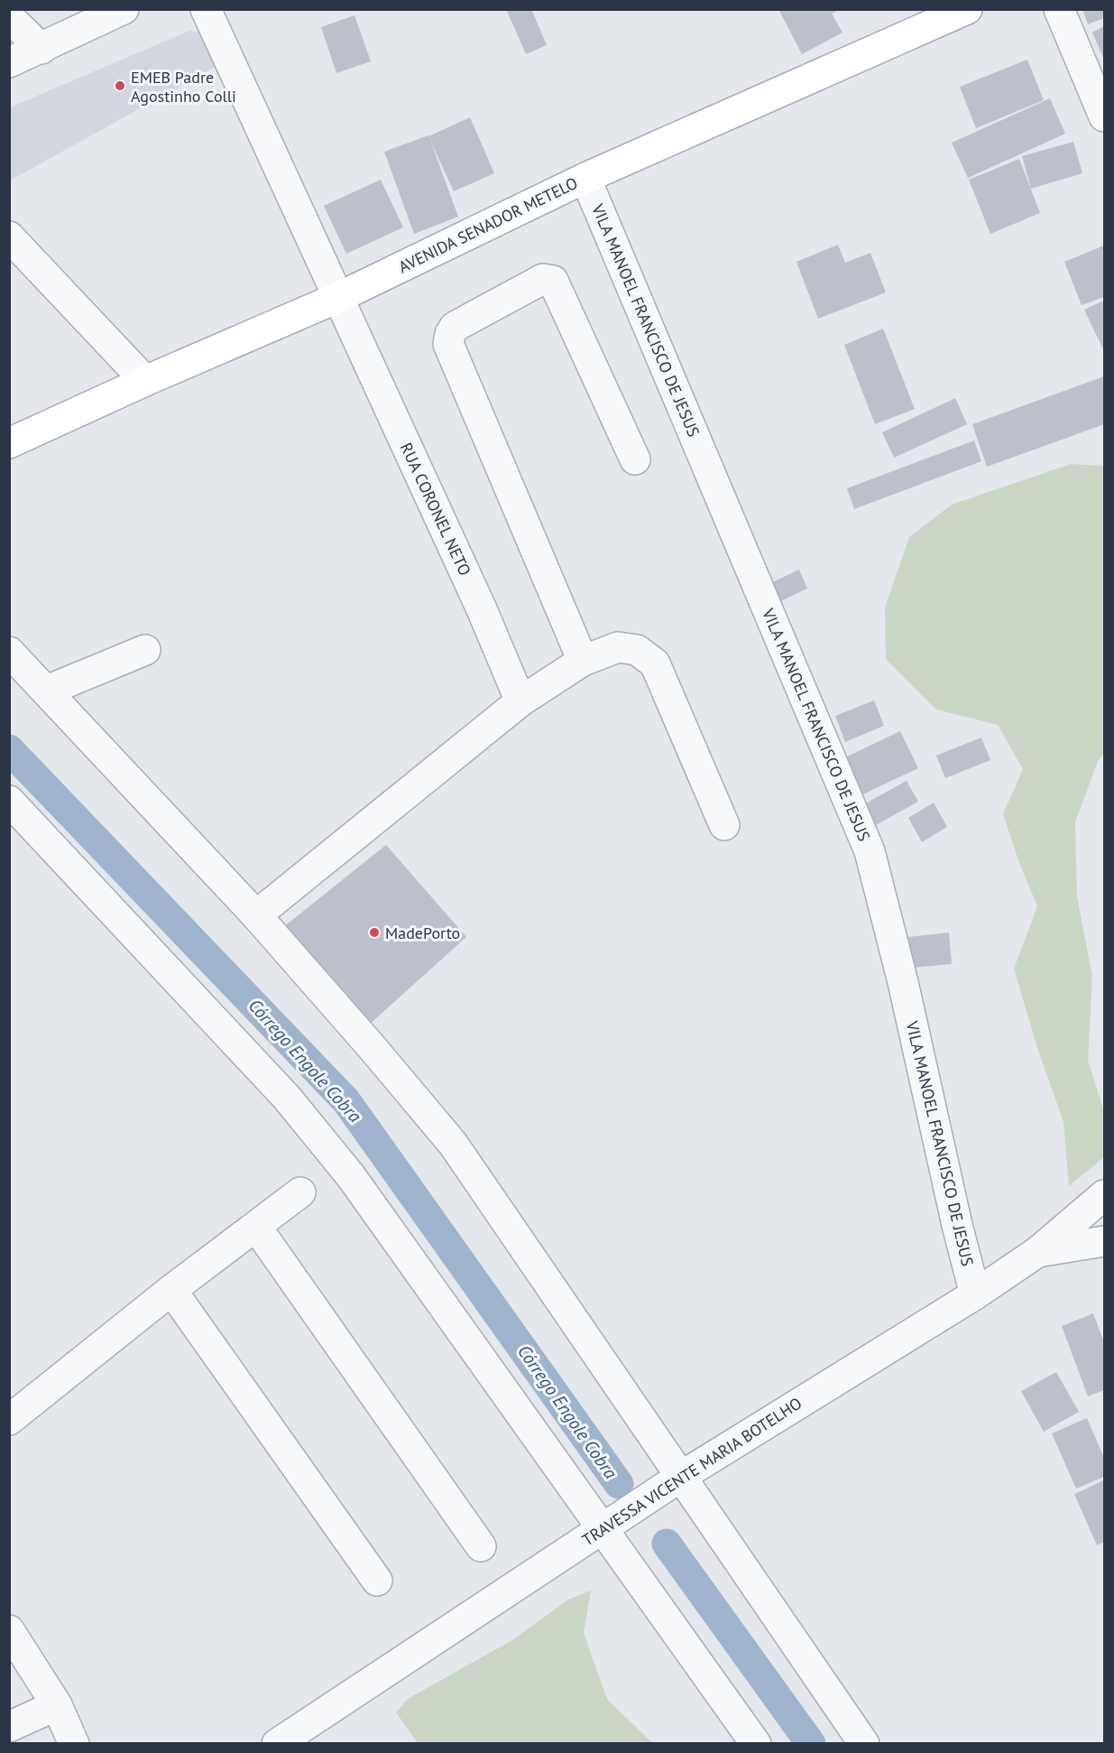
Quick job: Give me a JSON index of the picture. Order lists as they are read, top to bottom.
{
  "streets": {
    "main road": ["AVENIDA SENADOR METELO"],
    "street": ["VILA MANOEL FRANCISCO DE JESUS", "RUA CORONEL NETO", "TRAVESSA VICENTE MARIA BOTELHO"]
  },
  "crossings": [
    ["AVENIDA SENADOR METELO", "VILA MANOEL FRANCISCO DE JESUS"],
    ["AVENIDA SENADOR METELO", "RUA CORONEL NETO"],
    ["VILA MANOEL FRANCISCO DE JESUS", "TRAVESSA VICENTE MARIA BOTELHO"]
  ],
  "water": ["Córrego Engole Cobra"],
  "places": ["EMEB Padre Agostinho Colli", "MadePorto"]
}
